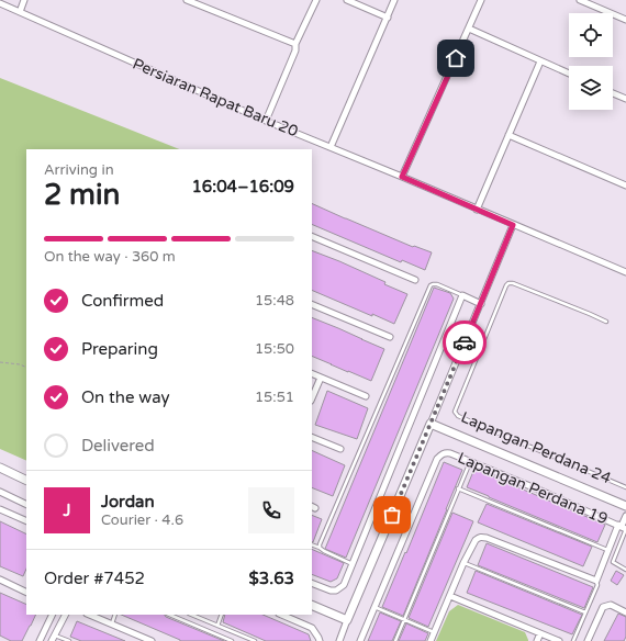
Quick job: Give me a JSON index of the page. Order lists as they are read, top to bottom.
{
  "streets": {
    "street": ["Persiaran Rapat Baru 20", "Lapangan Perdana 19"],
    "lane": ["Lapangan Perdana 24"]
  },
  "page": {
    "heading": ["2 min", "Arriving in", "16:04–16:09"],
    "panel": [
      "Jordan",
      "Courier · 4.6",
      "Order #7452",
      "$3.63"
    ],
    "bar": "On the way · 360 m",
    "list": [
      ["Confirmed", "15:48"],
      ["Preparing", "15:50"],
      ["On the way", "15:51"],
      "Delivered"
    ],
    "round": "J"
  }
}
